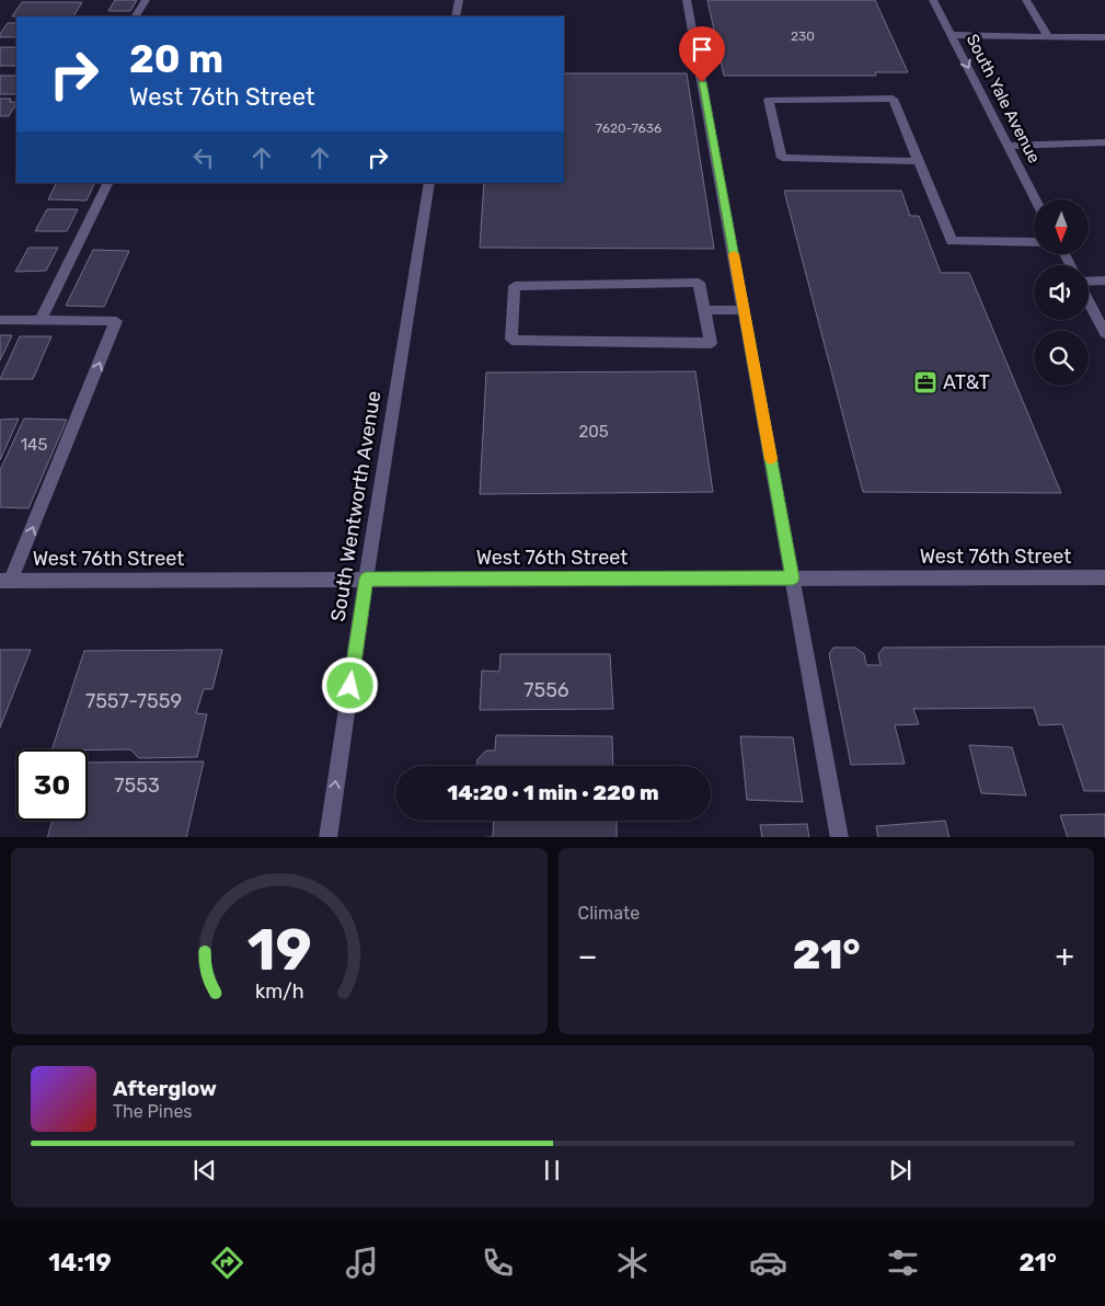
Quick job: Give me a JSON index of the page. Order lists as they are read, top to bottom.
{
  "streets": {
    "street": ["South Yale Avenue", "South Wentworth Avenue", "West 76th Street"]
  },
  "crossings": [
    ["South Wentworth Avenue", "West 76th Street"]
  ],
  "one_way": ["South Wentworth Avenue"],
  "places": {
    "office": ["AT&T"]
  },
  "house_numbers": [
    "230",
    "7620-7636",
    "205",
    "145",
    "7556",
    "7557-7559",
    "7553"
  ],
  "north": "bottom",
  "page": {
    "turn": ["20 m", "West 76th Street"],
    "limit": "30",
    "trip": "14:20 · 1 min · 220 m",
    "tile": "Climate",
    "heat": ["−", "21°", "+"],
    "song": ["Afterglow", "The Pines"],
    "tabs": ["14:19", "21°"],
    "gauge": ["19", "km/h"]
  }
}
